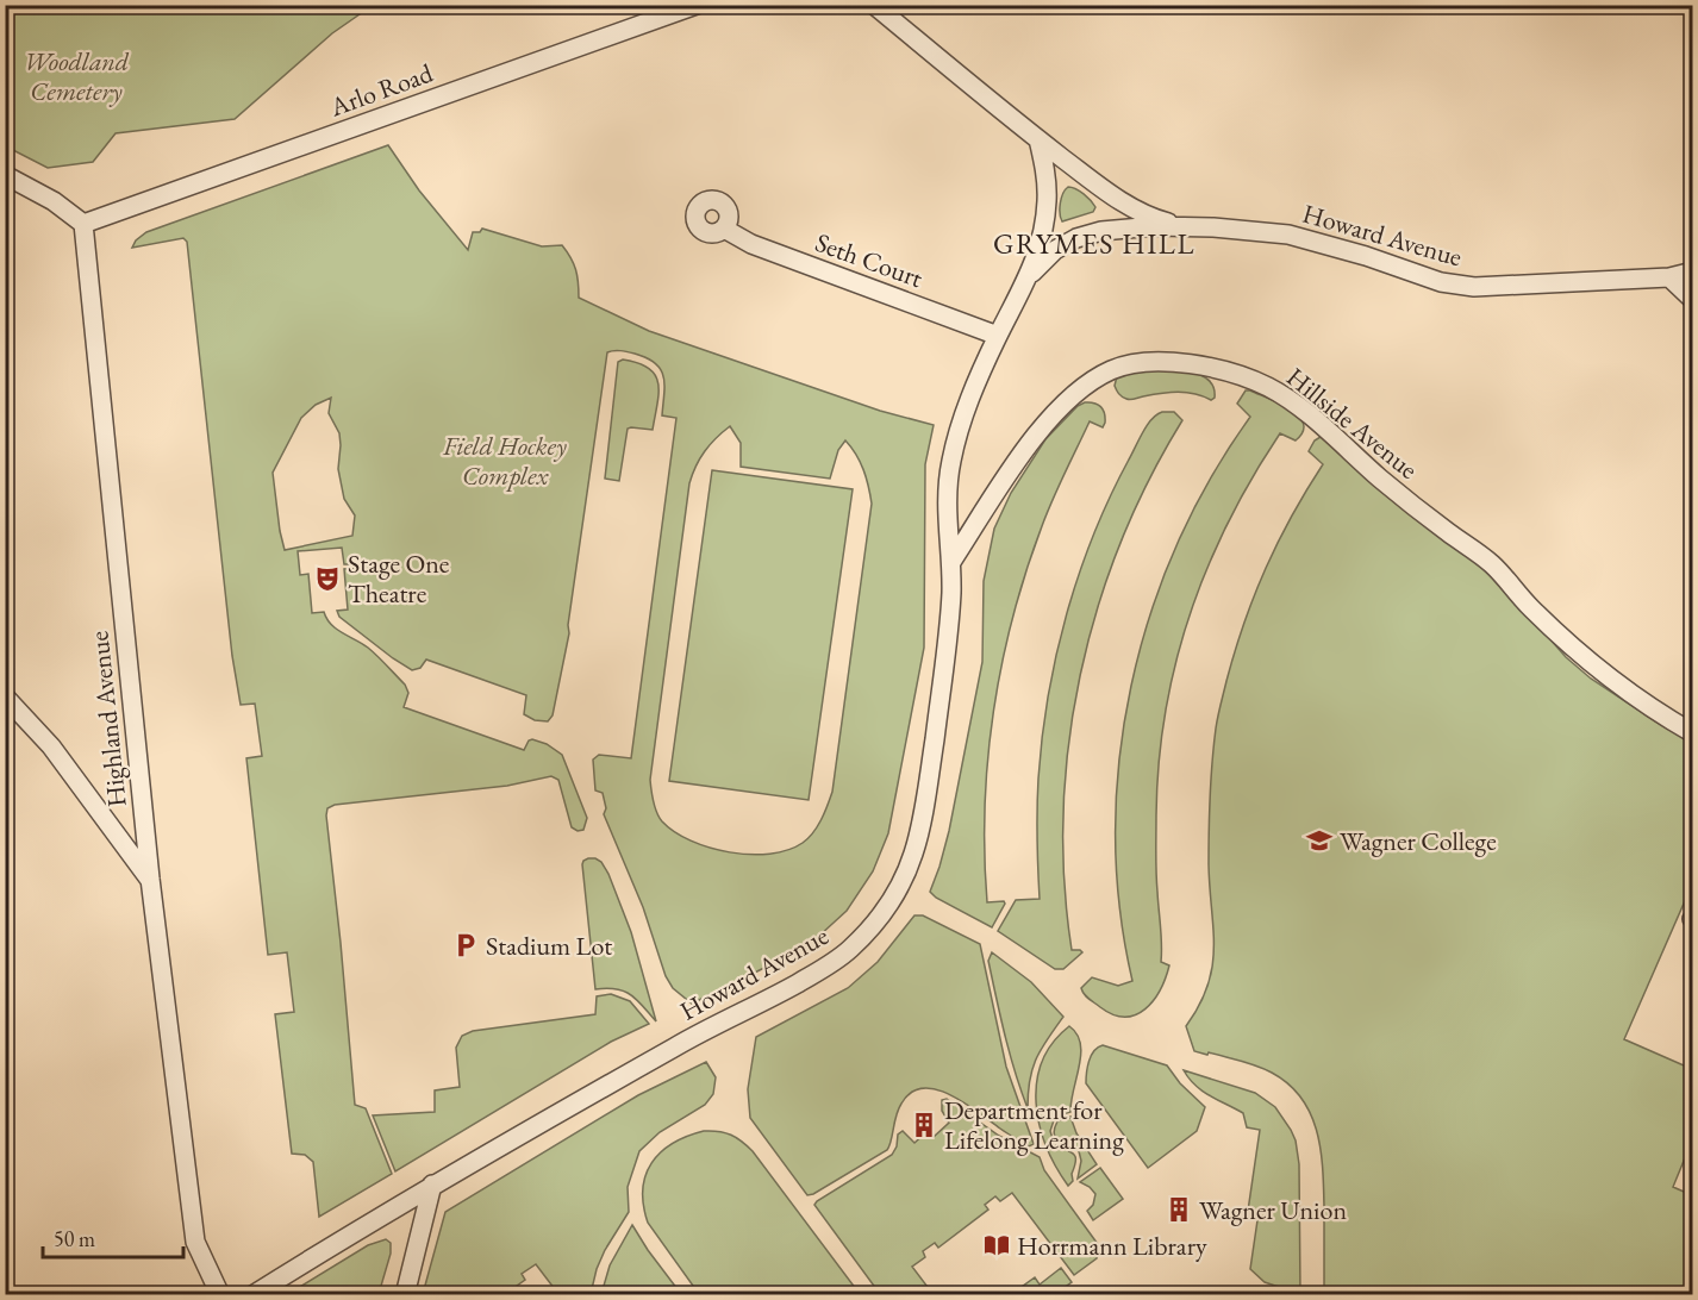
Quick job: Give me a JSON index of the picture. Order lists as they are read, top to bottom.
{
  "streets": {
    "street": [
      "Arlo Road",
      "Howard Avenue",
      "Seth Court",
      "Hillside Avenue",
      "Highland Avenue"
    ]
  },
  "crossings": [
    ["Arlo Road", "Highland Avenue"],
    ["Howard Avenue", "Seth Court"],
    ["Howard Avenue", "Hillside Avenue"]
  ],
  "districts": ["GRYMES HILL"],
  "parks": ["Woodland Cemetery", "Field Hockey Complex"],
  "places": {
    "theatre": ["Stage One Theatre"],
    "school or university": ["Wagner College"],
    "parking": ["Stadium Lot"],
    "building": ["Department for Lifelong Learning", "Wagner Union"],
    "library": ["Horrmann Library"]
  },
  "scale_bar": "50 m"
}
